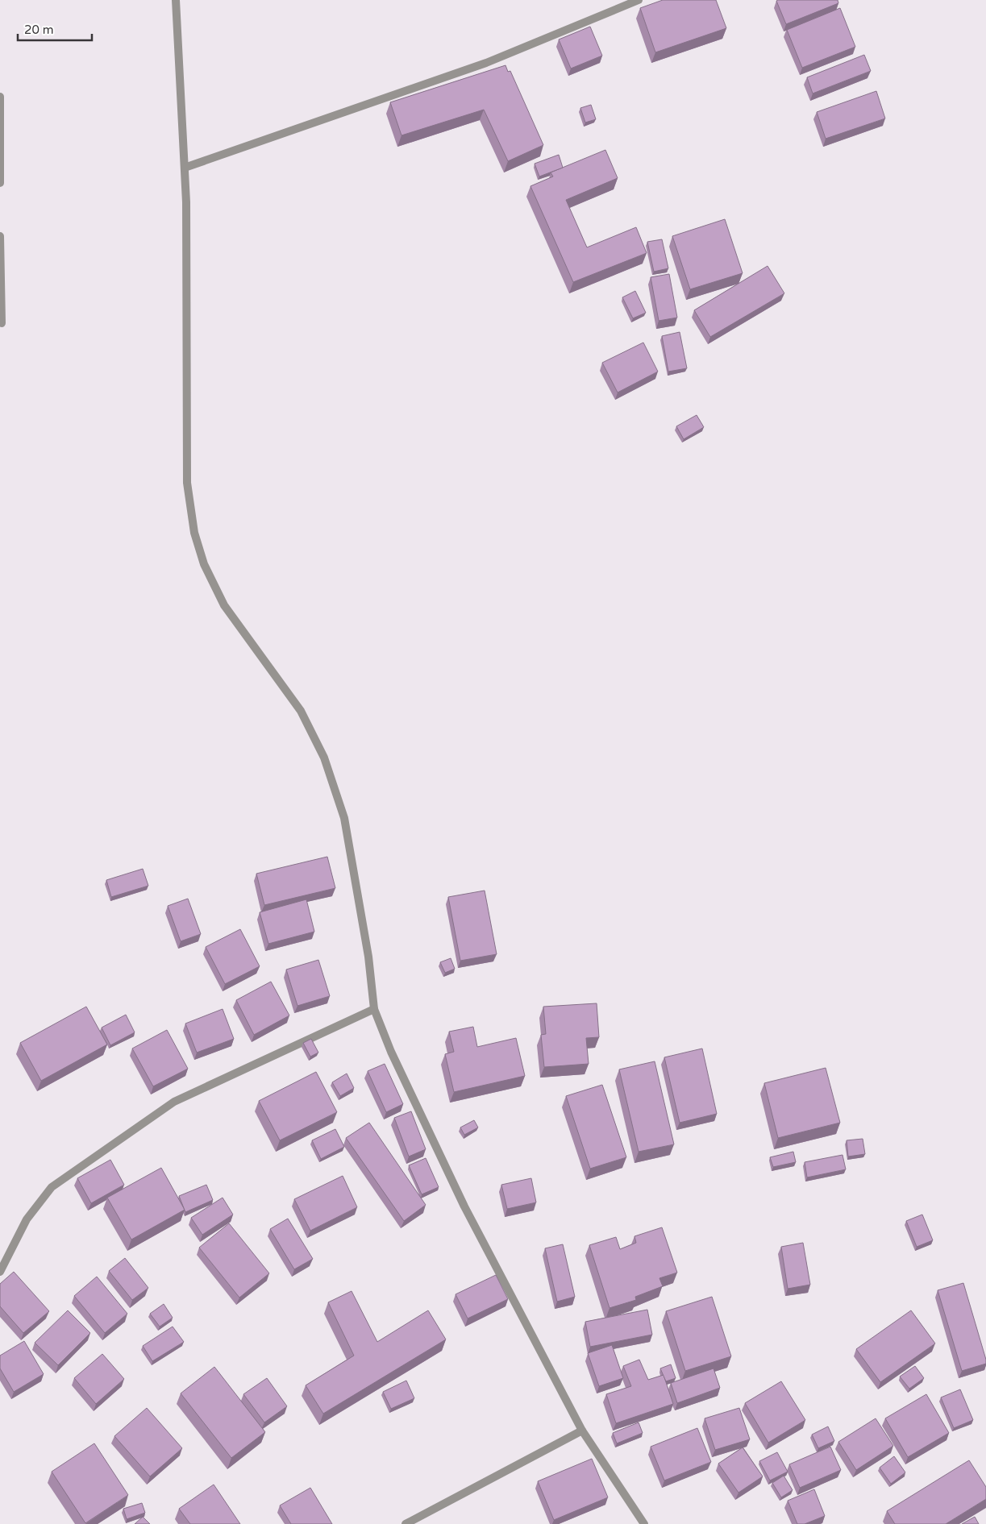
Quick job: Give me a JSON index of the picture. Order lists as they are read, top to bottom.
{
  "scale_bar": "20 m"
}
